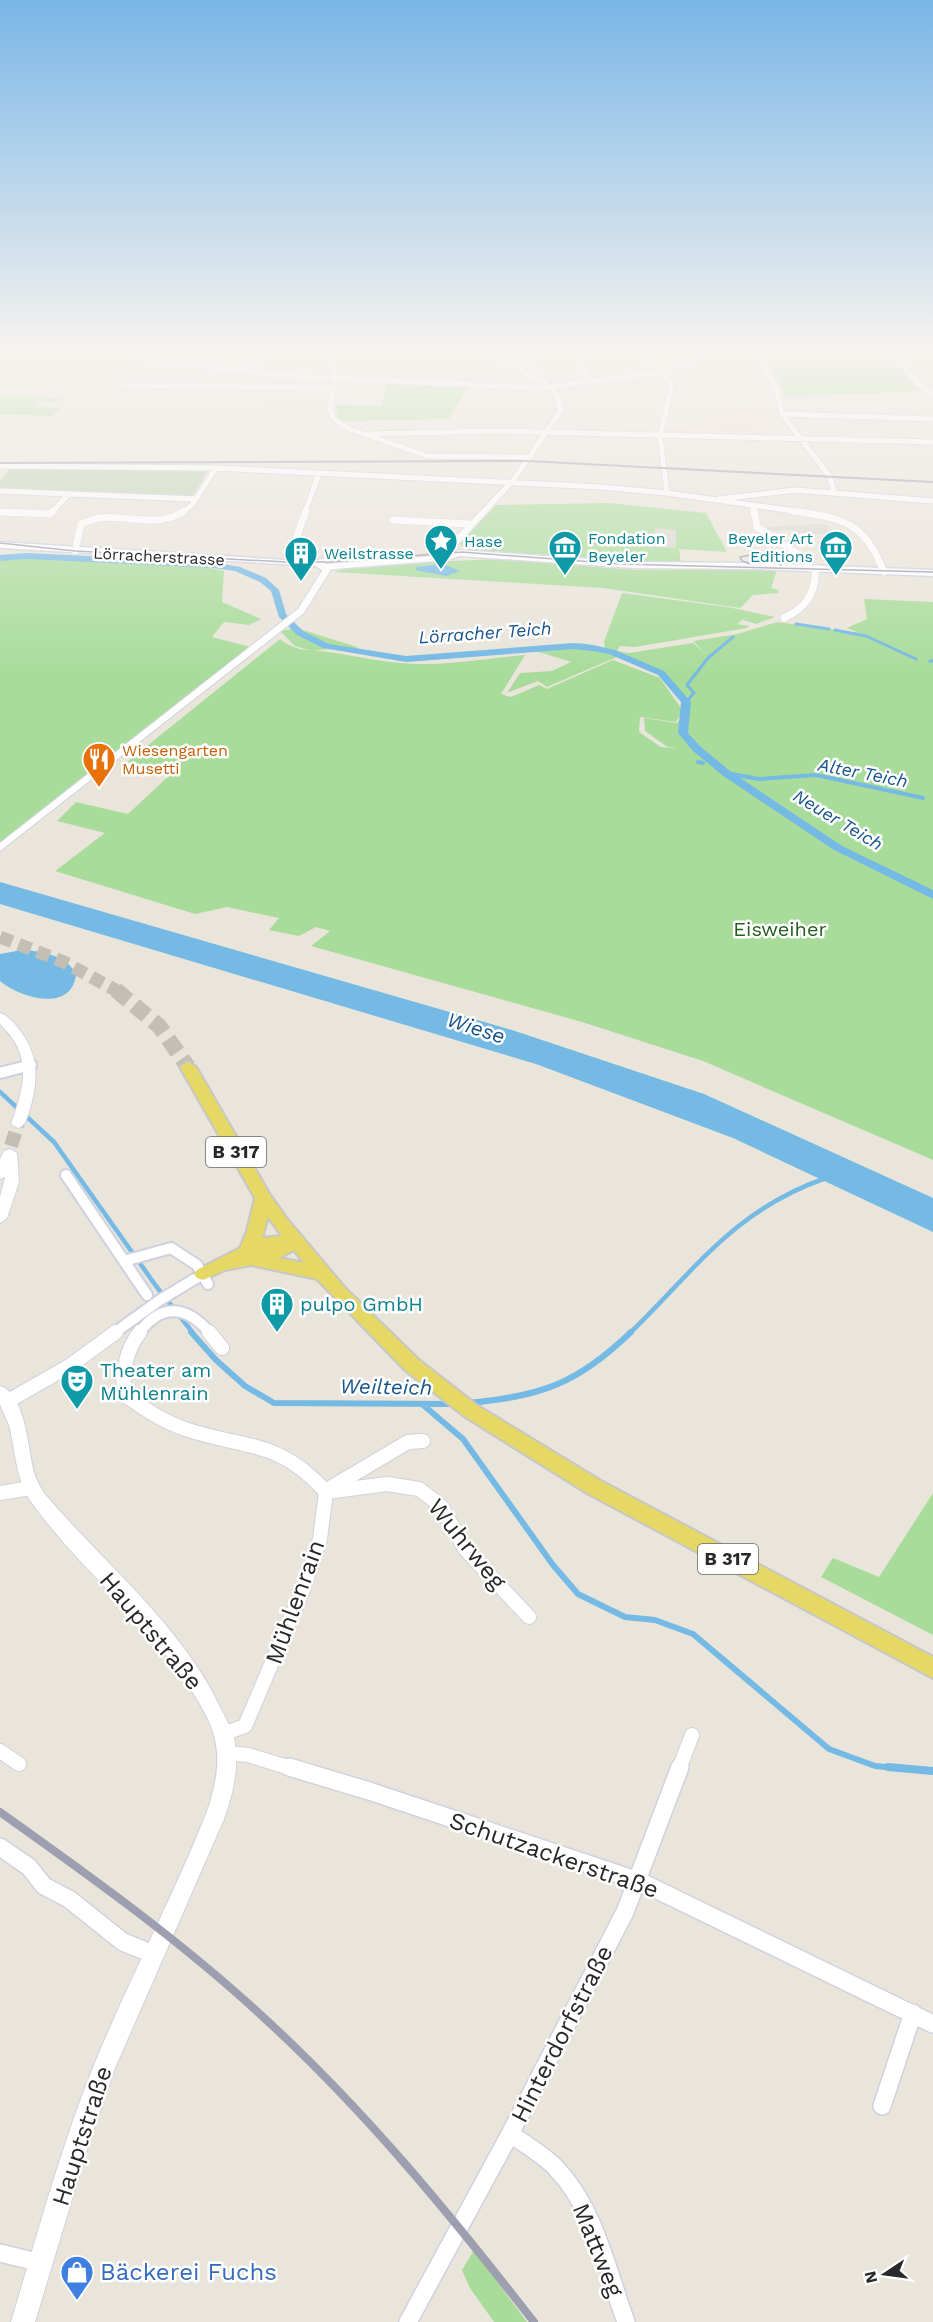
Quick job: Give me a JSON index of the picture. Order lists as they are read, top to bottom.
{
  "streets": {
    "main road": ["Lörracherstrasse", "B 317"],
    "street": [
      "Wuhrweg",
      "Mühlenrain",
      "Hauptstraße",
      "Schutzackerstraße",
      "Hinterdorfstraße",
      "Mattweg"
    ]
  },
  "crossings": [
    ["Wuhrweg", "Mühlenrain"],
    ["Mühlenrain", "Hauptstraße"],
    ["Mühlenrain", "Schutzackerstraße"],
    ["Hauptstraße", "Schutzackerstraße"],
    ["Schutzackerstraße", "Hinterdorfstraße"],
    ["Hinterdorfstraße", "Mattweg"]
  ],
  "water": [
    "Lörracher Teich",
    "Alter Teich",
    "Neuer Teich",
    "Wiese",
    "Weilteich"
  ],
  "parks": ["Eisweiher"],
  "places": {
    "place": ["Hase"],
    "museum": ["Fondation Beyeler", "Beyeler Art Editions"],
    "building": ["Weilstrasse", "pulpo GmbH"],
    "restaurant": ["Wiesengarten Musetti"],
    "theatre": ["Theater am Mühlenrain"],
    "shop": ["Bäckerei Fuchs"]
  },
  "north": "left"
}
